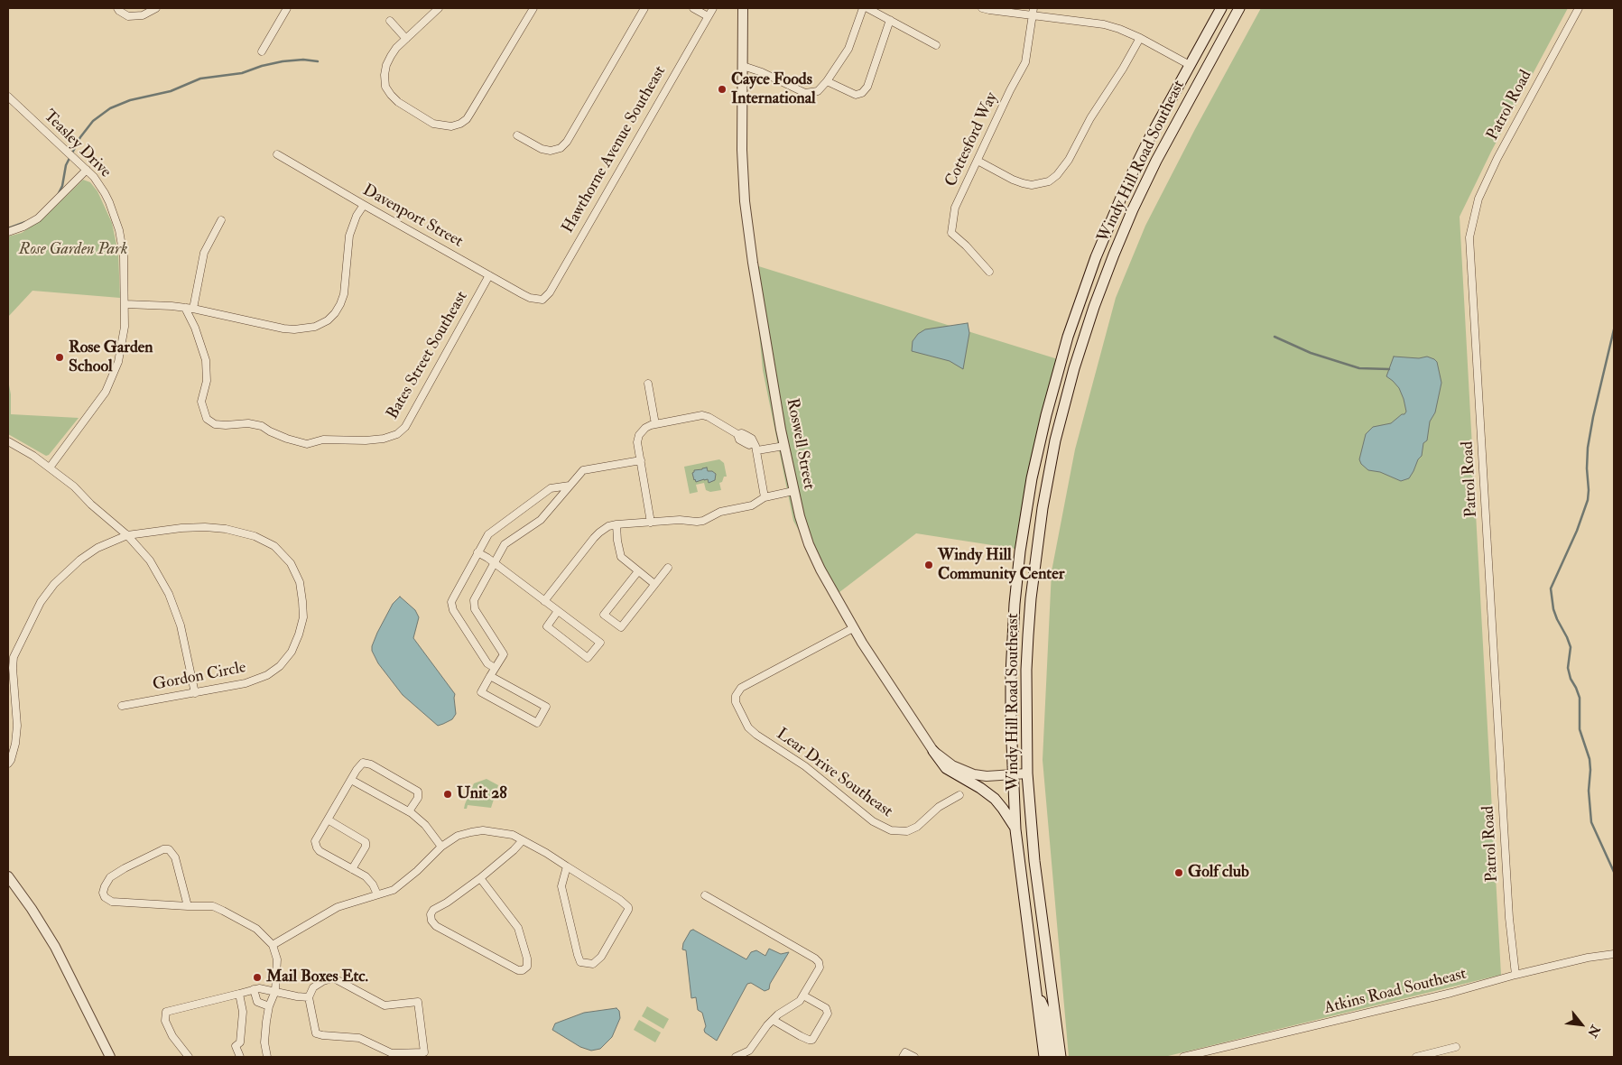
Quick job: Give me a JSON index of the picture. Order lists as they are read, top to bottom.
{
  "streets": {
    "main road": ["Windy Hill Road Southeast"],
    "street": [
      "Patrol Road",
      "Cottesford Way",
      "Teasley Drive",
      "Hawthorne Avenue Southeast",
      "Davenport Street",
      "Bates Street Southeast",
      "Roswell Street",
      "Gordon Circle",
      "Lear Drive Southeast",
      "Atkins Road Southeast"
    ]
  },
  "crossings": [
    ["Patrol Road", "Atkins Road Southeast"],
    ["Hawthorne Avenue Southeast", "Davenport Street"],
    ["Windy Hill Road Southeast", "Roswell Street"],
    ["Davenport Street", "Bates Street Southeast"],
    ["Roswell Street", "Lear Drive Southeast"]
  ],
  "parks": ["Rose Garden Park"],
  "places": [
    "Cayce Foods International",
    "Rose Garden School",
    "Windy Hill Community Center",
    "Unit 28",
    "Golf club",
    "Mail Boxes Etc."
  ],
  "north": "bottom right"
}
